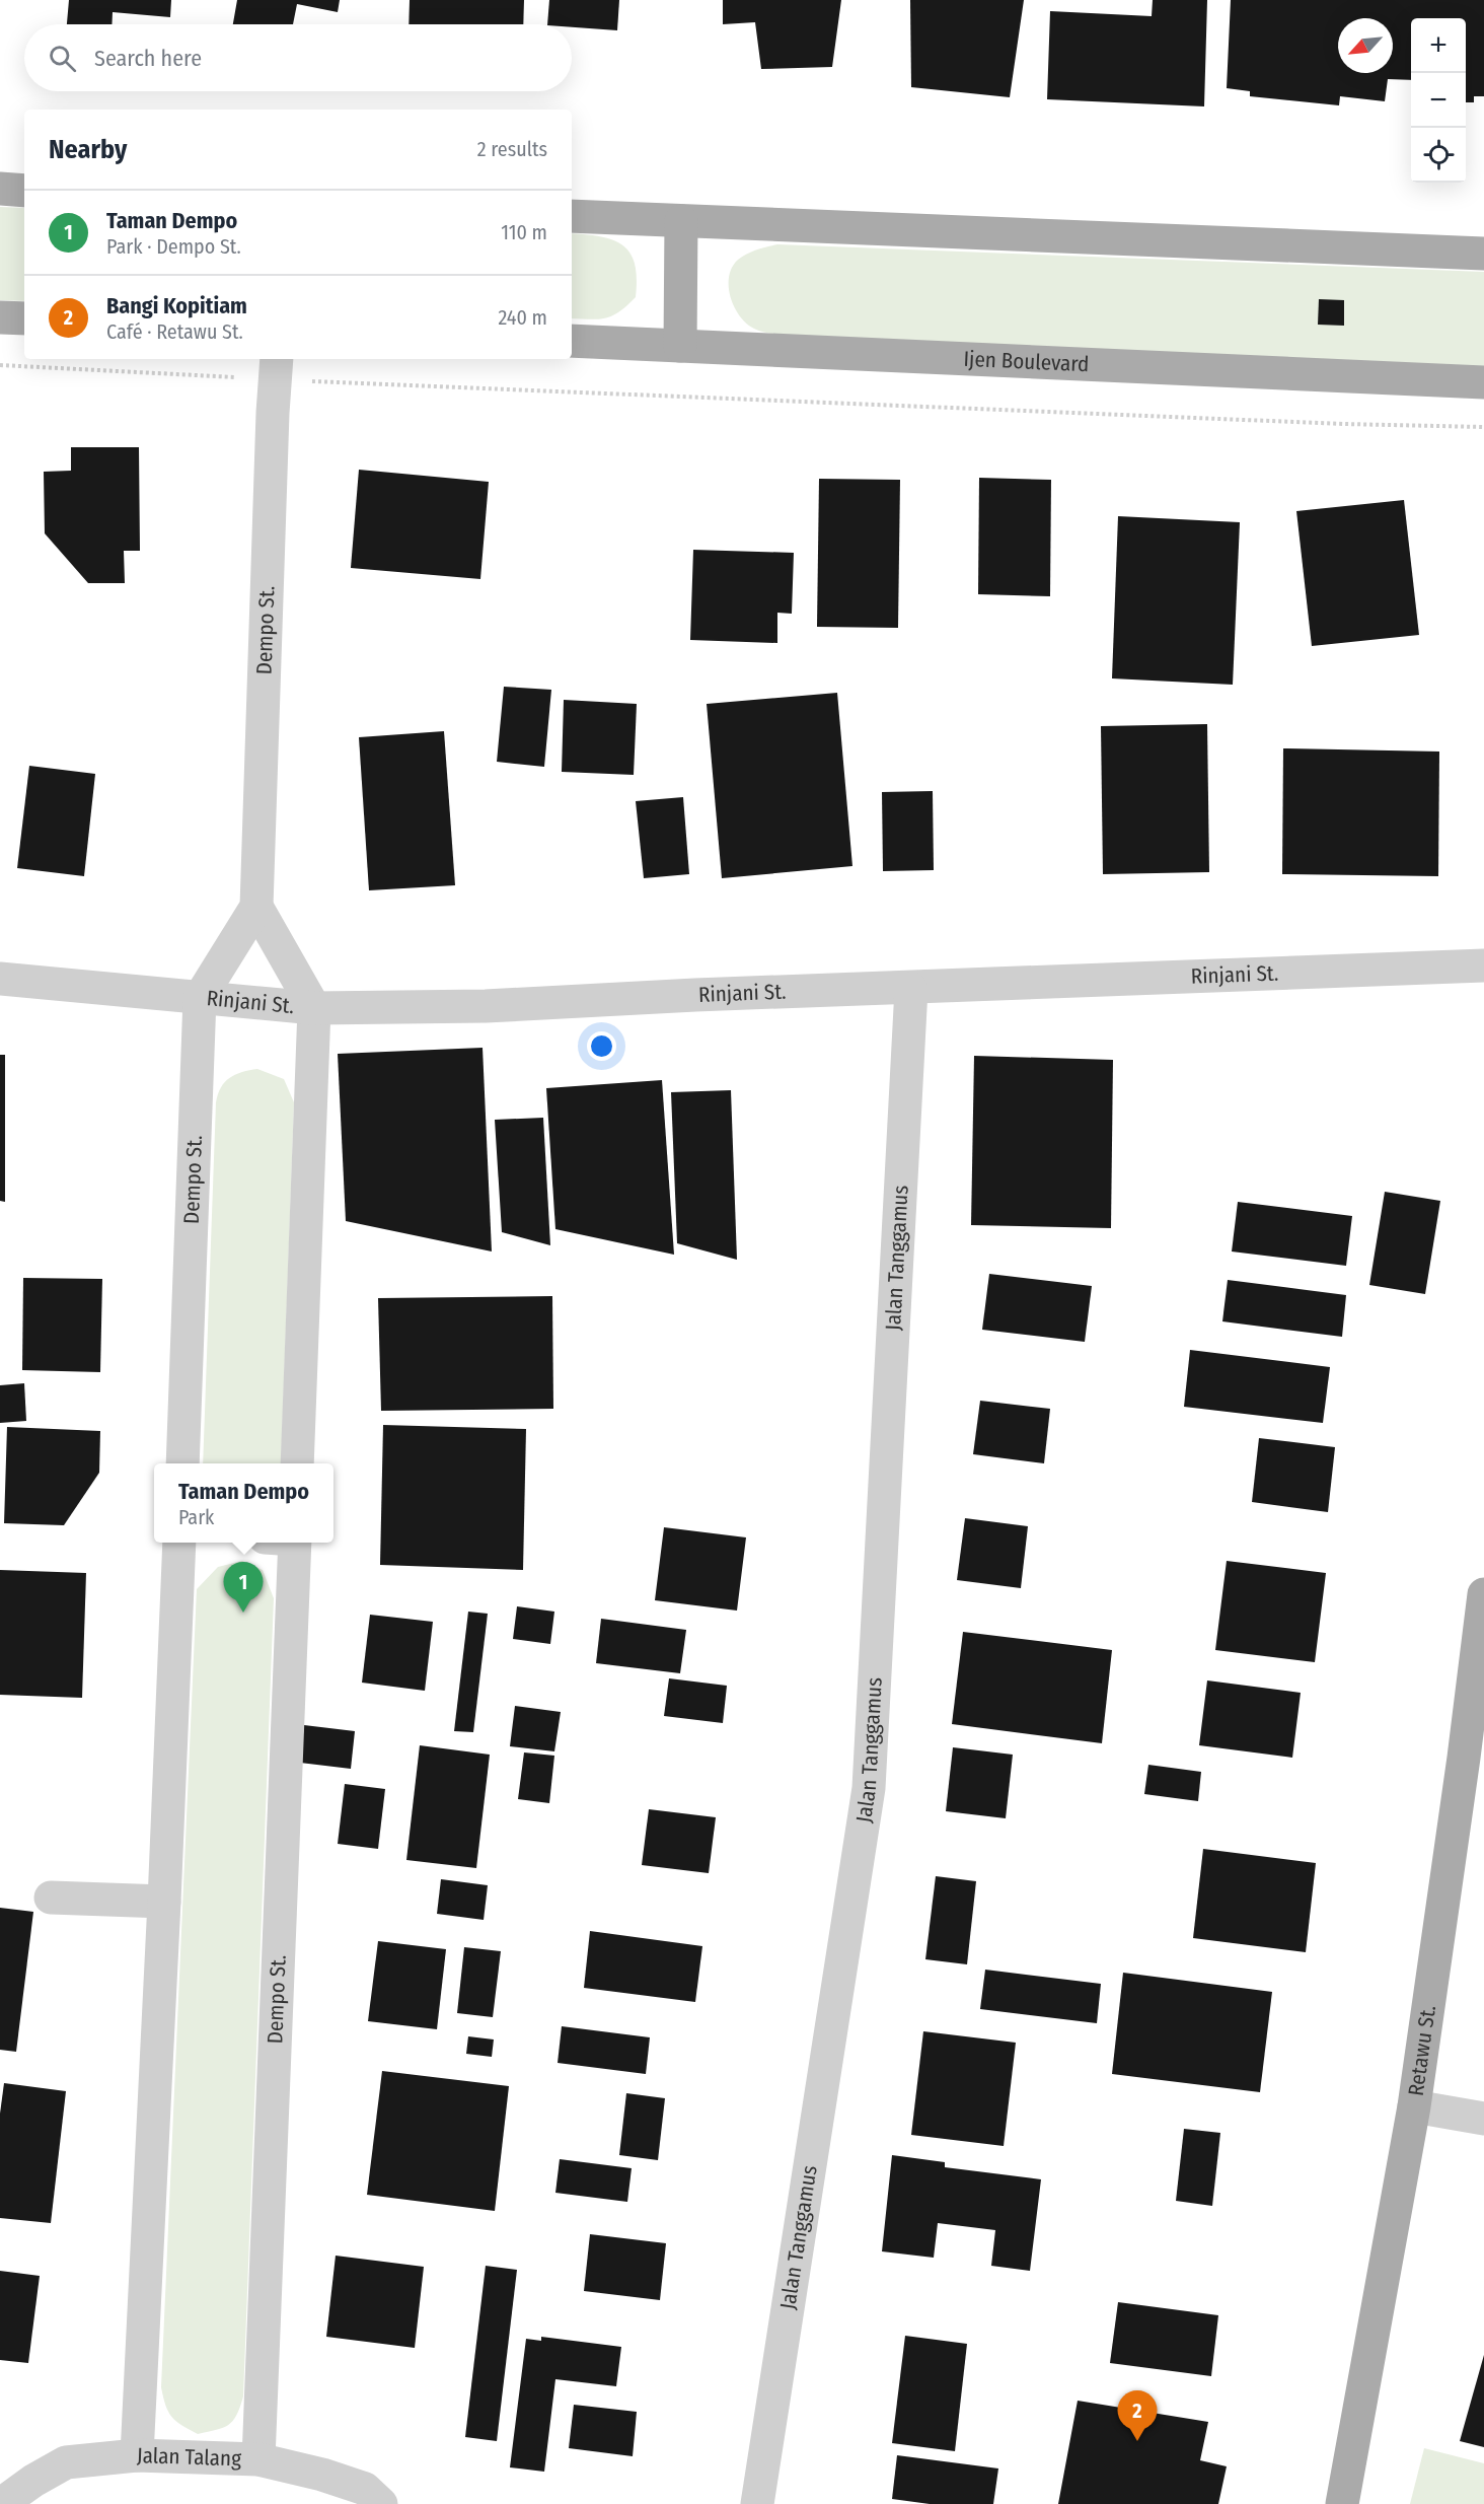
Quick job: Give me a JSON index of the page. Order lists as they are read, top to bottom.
{
  "streets": {
    "main road": ["Ijen Boulevard", "Retawu St."],
    "street": [
      "Dempo St.",
      "Rinjani St.",
      "Jalan Tanggamus",
      "Jalan Talang"
    ]
  },
  "crossings": [
    ["Dempo St.", "Rinjani St."],
    ["Dempo St.", "Jalan Talang"],
    ["Rinjani St.", "Jalan Tanggamus"]
  ],
  "north": "bottom left",
  "page": {
    "map_buttons": ["+", "−"],
    "search": "Search here",
    "heading": ["Nearby", "2 results"],
    "list": [
      {
        "mark": "1",
        "name": "Taman Dempo",
        "note": "Park · Dempo St.",
        "value": "110 m"
      },
      {
        "mark": "2",
        "name": "Bangi Kopitiam",
        "note": "Café · Retawu St.",
        "value": "240 m"
      }
    ],
    "popup": ["Taman Dempo", "Park"],
    "pins": ["1", "2"]
  }
}
